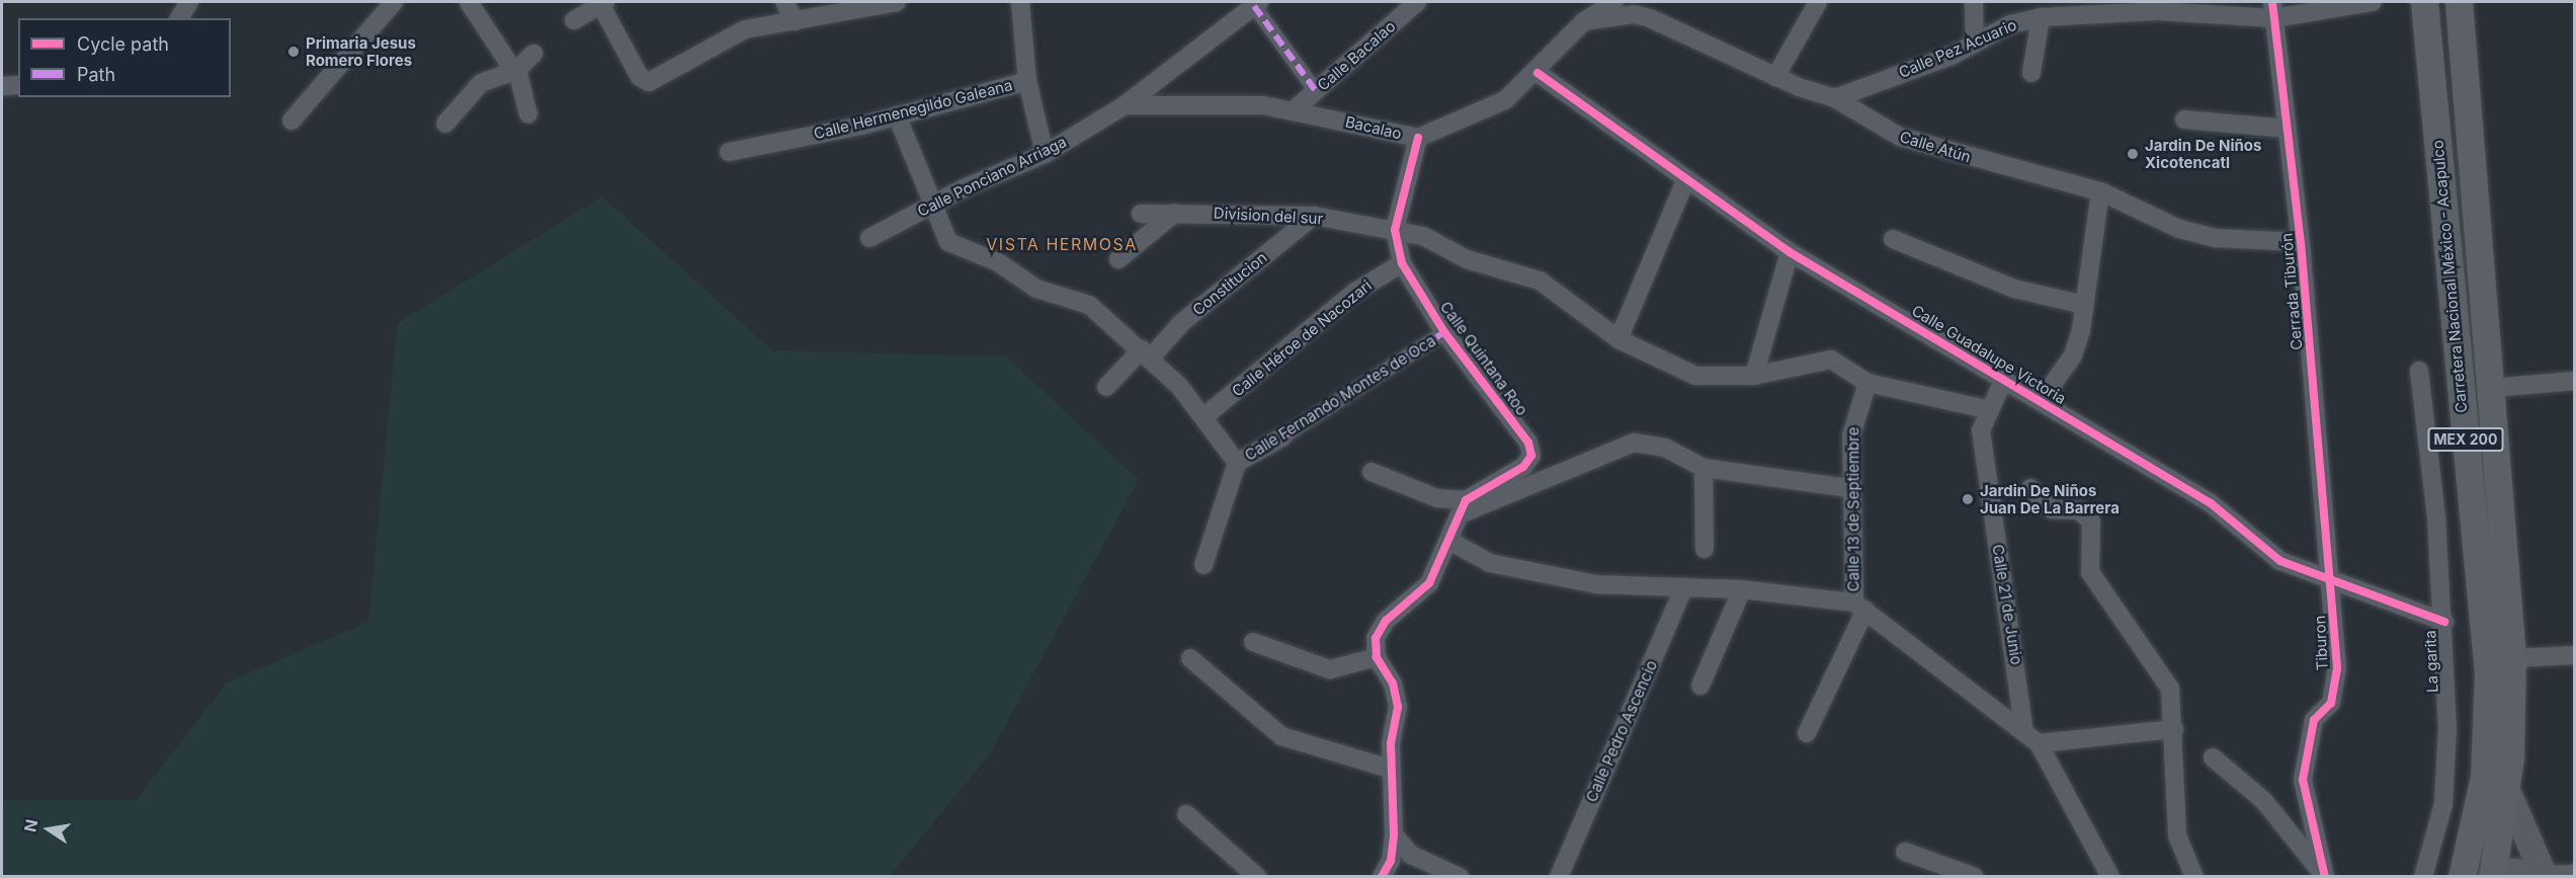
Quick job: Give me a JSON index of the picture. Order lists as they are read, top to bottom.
{
  "streets": {
    "main road": ["Carretera Nacional México - Acapulco", "MEX 200"],
    "street": [
      "Calle Pez Acuario",
      "Calle Bacalao",
      "Calle Hermenegildo Galeana",
      "Bacalao",
      "Calle Atún",
      "Calle Ponciano Arriaga",
      "Division del sur",
      "Constitucion",
      "Cerrada Tiburón",
      "Calle Héroe de Nacozari",
      "Calle Guadalupe Victoria",
      "Calle Quintana Roo",
      "Calle Fernando Montes de Oca",
      "Calle 13 de Septiembre",
      "Calle 21 de Junio",
      "Tiburon",
      "La garita",
      "Calle Pedro Ascencio"
    ]
  },
  "crossings": [
    ["Calle Pez Acuario", "Calle Atún"],
    ["Calle Pez Acuario", "Cerrada Tiburón"],
    ["Calle Bacalao", "Bacalao"],
    ["Bacalao", "Calle Atún"],
    ["Bacalao", "Calle Ponciano Arriaga"],
    ["Bacalao", "Calle Guadalupe Victoria"],
    ["Bacalao", "Calle Quintana Roo"],
    ["Calle Atún", "Cerrada Tiburón"],
    ["Division del sur", "Constitucion"],
    ["Division del sur", "Calle Quintana Roo"],
    ["Division del sur", "Calle 13 de Septiembre"],
    ["Cerrada Tiburón", "Calle Guadalupe Victoria"],
    ["Cerrada Tiburón", "Tiburon"],
    ["Calle Héroe de Nacozari", "Calle Quintana Roo"],
    ["Calle Guadalupe Victoria", "Calle 21 de Junio"],
    ["Calle Guadalupe Victoria", "Tiburon"],
    ["Calle Guadalupe Victoria", "La garita"],
    ["Calle Quintana Roo", "Calle Fernando Montes de Oca"]
  ],
  "districts": ["VISTA HERMOSA"],
  "places": ["Primaria Jesus Romero Flores", "Jardin De Niños Xicotencatl", "Jardin De Niños Juan De La Barrera"],
  "legend": ["Cycle path", "Path"],
  "north": "left"
}
